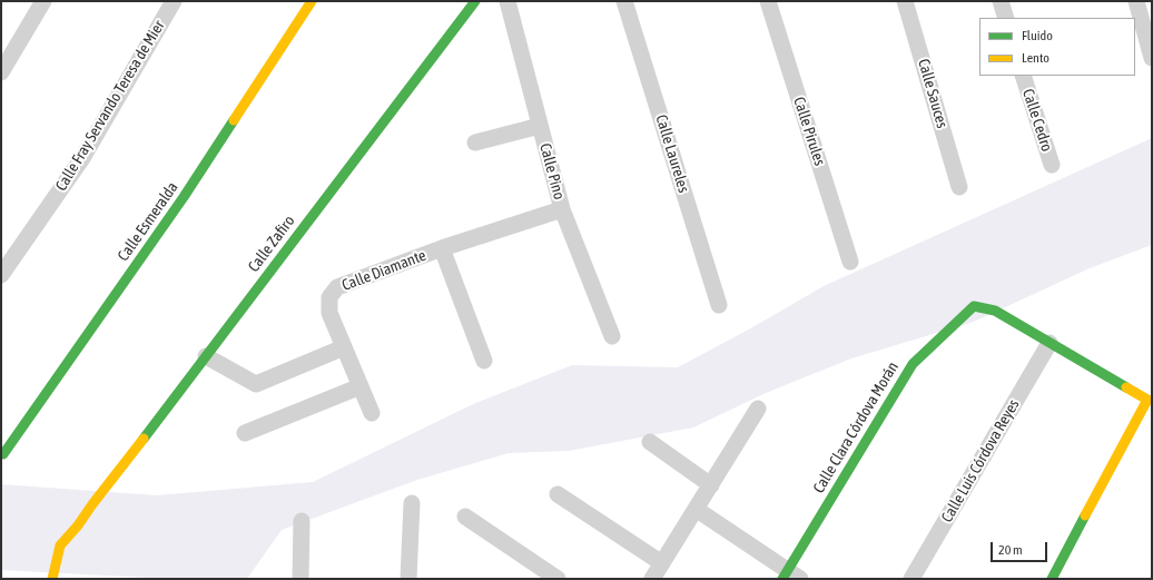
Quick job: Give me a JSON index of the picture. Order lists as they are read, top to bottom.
{
  "streets": {
    "street": [
      "Calle Sauces",
      "Calle Fray Servando Teresa de Mier",
      "Calle Cedro",
      "Calle Pirules",
      "Calle Laureles",
      "Calle Pino",
      "Calle Esmeralda",
      "Calle Zafiro",
      "Calle Diamante",
      "Calle Clara Córdova Morán",
      "Calle Luis Córdova Reyes"
    ]
  },
  "crossings": [
    ["Calle Pino", "Calle Diamante"],
    ["Calle Clara Córdova Morán", "Calle Luis Córdova Reyes"]
  ],
  "legend": ["Fluido", "Lento"],
  "scale_bar": "20 m"
}
